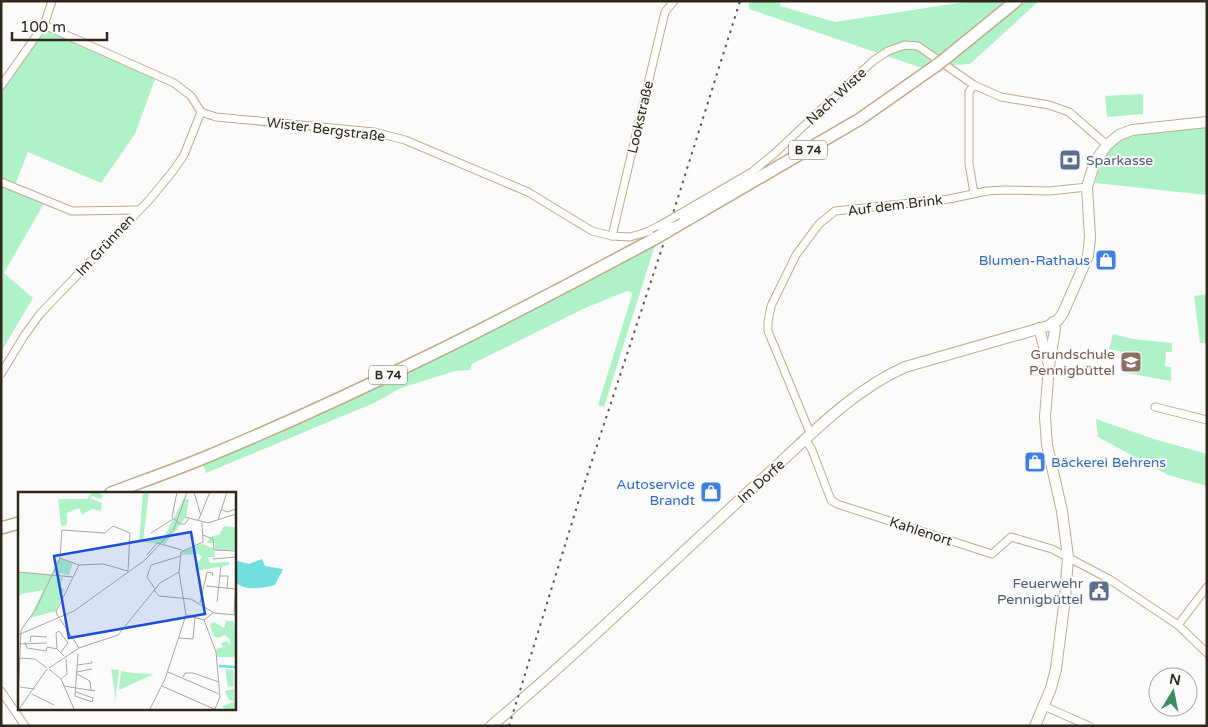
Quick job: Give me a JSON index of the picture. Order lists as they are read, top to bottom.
{
  "streets": {
    "main road": ["B 74"],
    "street": [
      "Nach Wiste",
      "Lookstraße",
      "Wister Bergstraße",
      "Auf dem Brink",
      "Im Grünnen",
      "Im Dorfe",
      "Kahlenort"
    ]
  },
  "crossings": [
    ["Nach Wiste", "Lookstraße"],
    ["Nach Wiste", "Wister Bergstraße"],
    ["Lookstraße", "Wister Bergstraße"],
    ["Wister Bergstraße", "Im Grünnen"],
    ["Auf dem Brink", "Im Dorfe"],
    ["Auf dem Brink", "Kahlenort"],
    ["Im Dorfe", "Kahlenort"]
  ],
  "places": {
    "bank": ["Sparkasse"],
    "shop": ["Blumen-Rathaus", "Bäckerei Behrens", "Autoservice Brandt"],
    "school or university": ["Grundschule Pennigbüttel"],
    "public building": ["Feuerwehr Pennigbüttel"]
  },
  "scale_bar": "100 m",
  "north": "top"
}
